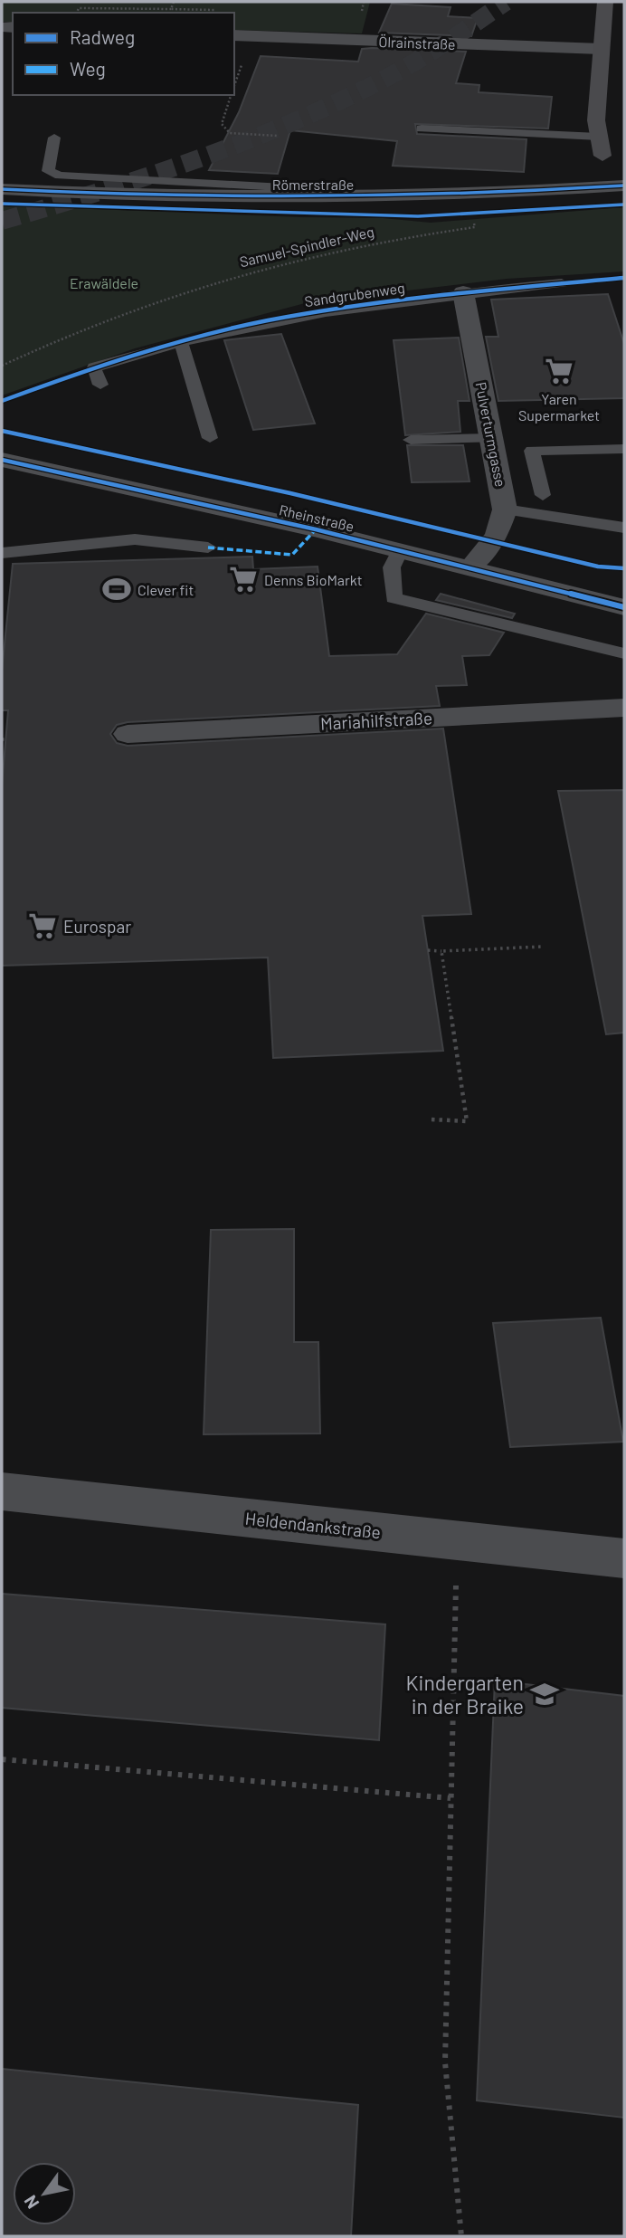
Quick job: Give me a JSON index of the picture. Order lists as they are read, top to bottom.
{
  "streets": {
    "main road": ["Römerstraße", "Rheinstraße"],
    "street": [
      "Ölrainstraße",
      "Pulverturmgasse",
      "Mariahilfstraße",
      "Heldendankstraße"
    ],
    "lane": ["Sandgrubenweg"],
    "cycle path": ["Samuel-Spindler-Weg"]
  },
  "crossings": [
    ["Sandgrubenweg", "Pulverturmgasse"],
    ["Pulverturmgasse", "Rheinstraße"]
  ],
  "parks": ["Erawäldele"],
  "places": {
    "supermarket": ["Yaren Supermarket", "Denns BioMarkt", "Eurospar"],
    "sports": ["Clever fit"],
    "school or university": ["Kindergarten in der Braike"]
  },
  "legend": ["Radweg", "Weg"],
  "north": "bottom left"
}
